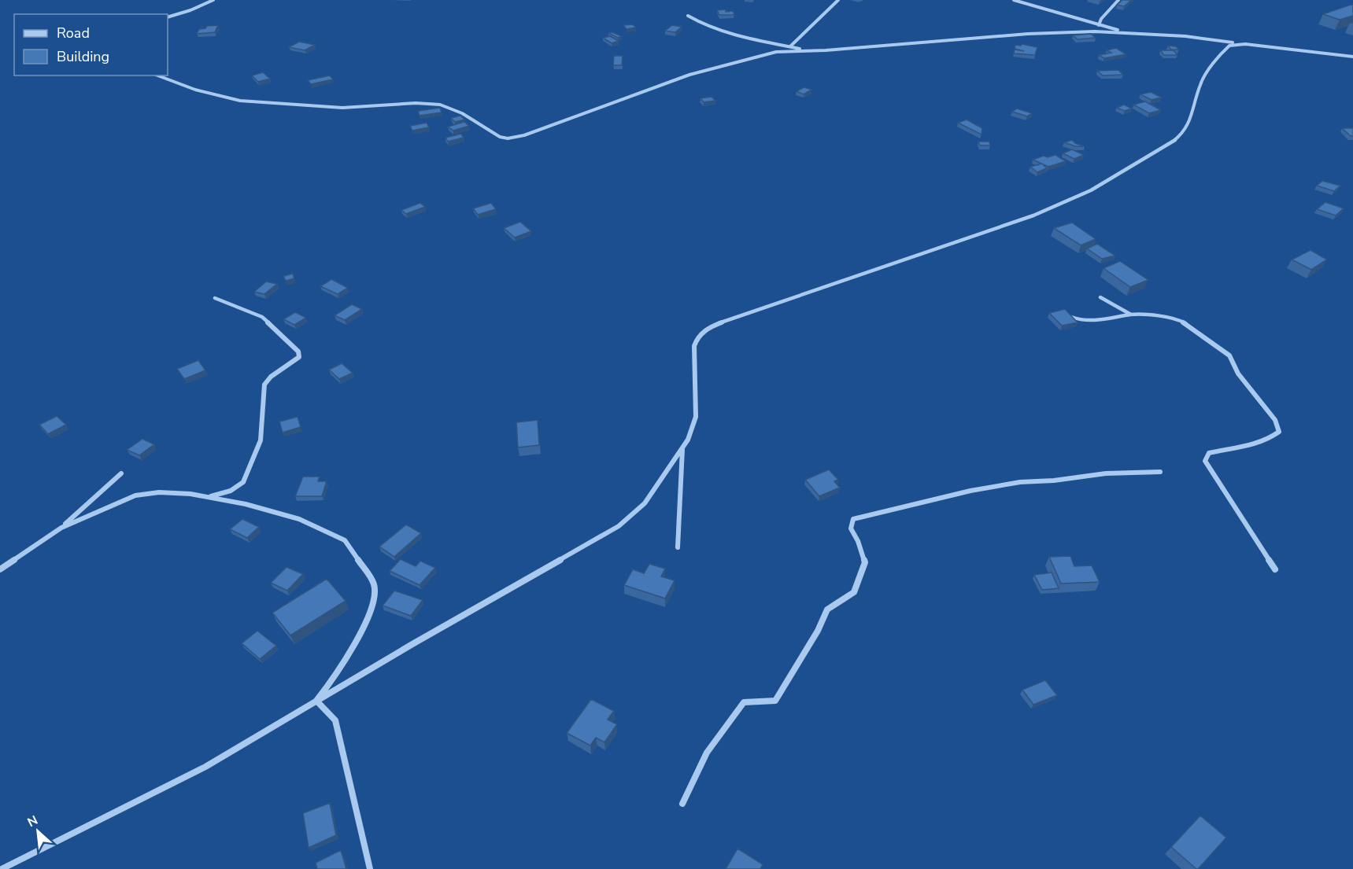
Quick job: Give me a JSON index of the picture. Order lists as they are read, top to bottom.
{
  "legend": ["Road", "Building"],
  "north": "top left"
}
